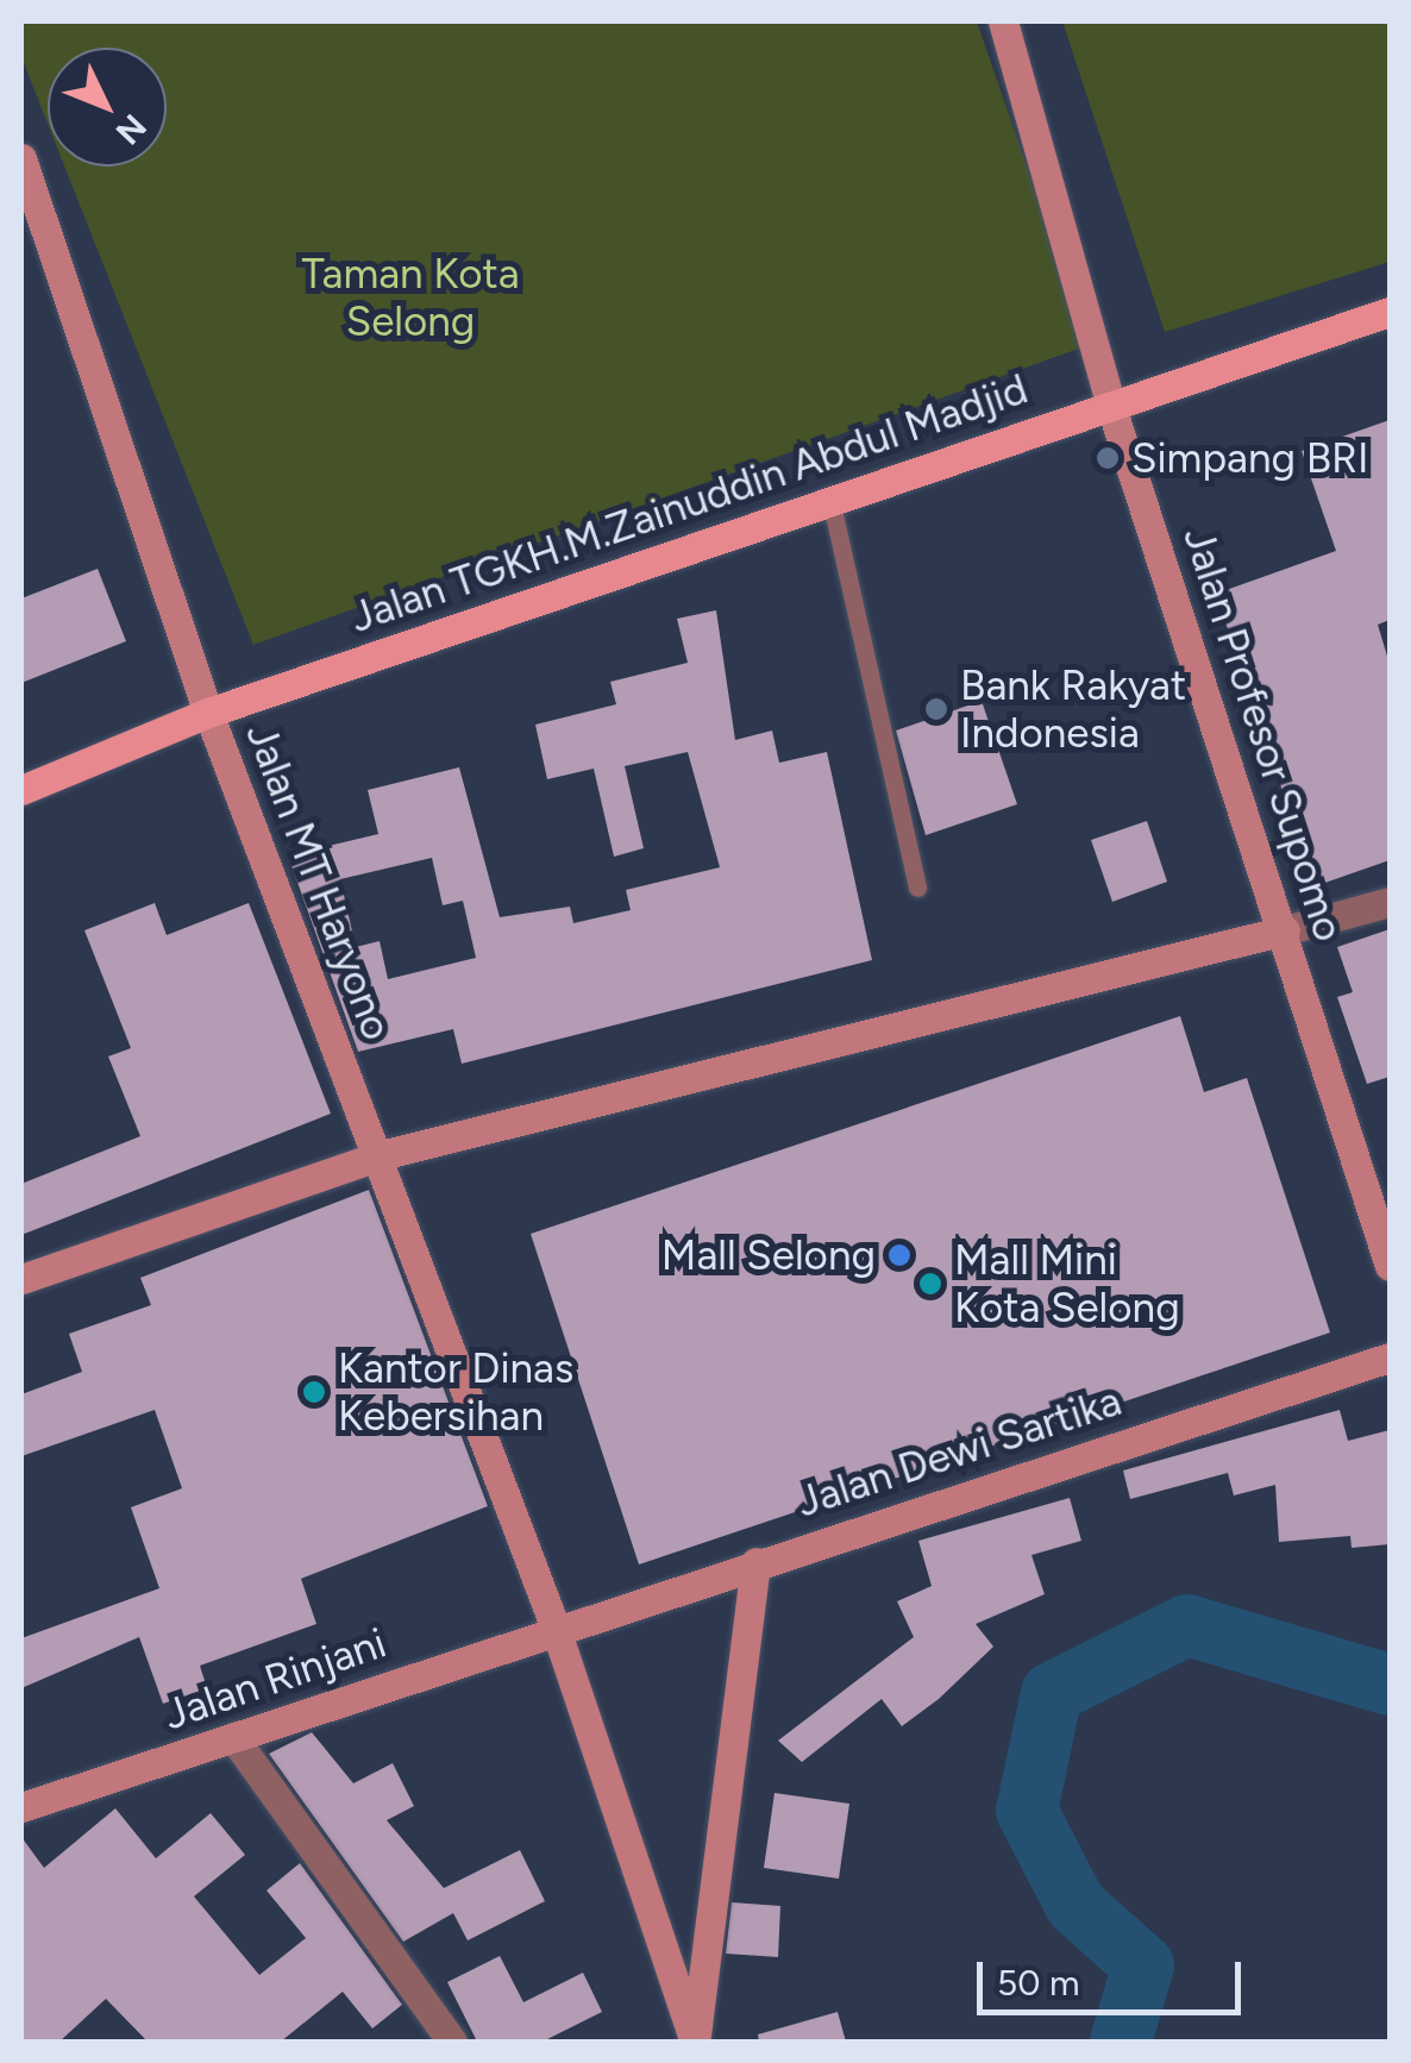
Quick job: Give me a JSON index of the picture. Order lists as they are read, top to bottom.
{
  "streets": {
    "main road": ["Jalan TGKH.M.Zainuddin Abdul Madjid"],
    "street": [
      "Jalan Profesor Supomo",
      "Jalan MT Haryono",
      "Jalan Dewi Sartika",
      "Jalan Rinjani"
    ]
  },
  "crossings": [
    ["Jalan TGKH.M.Zainuddin Abdul Madjid", "Jalan Profesor Supomo"],
    ["Jalan TGKH.M.Zainuddin Abdul Madjid", "Jalan MT Haryono"],
    ["Jalan MT Haryono", "Jalan Dewi Sartika"],
    ["Jalan MT Haryono", "Jalan Rinjani"],
    ["Jalan Dewi Sartika", "Jalan Rinjani"]
  ],
  "parks": ["Taman Kota Selong"],
  "places": [
    "Simpang BRI",
    "Bank Rakyat Indonesia",
    "Mall Selong",
    "Mall Mini Kota Selong",
    "Kantor Dinas Kebersihan"
  ],
  "scale_bar": "50 m",
  "north": "bottom right"
}
